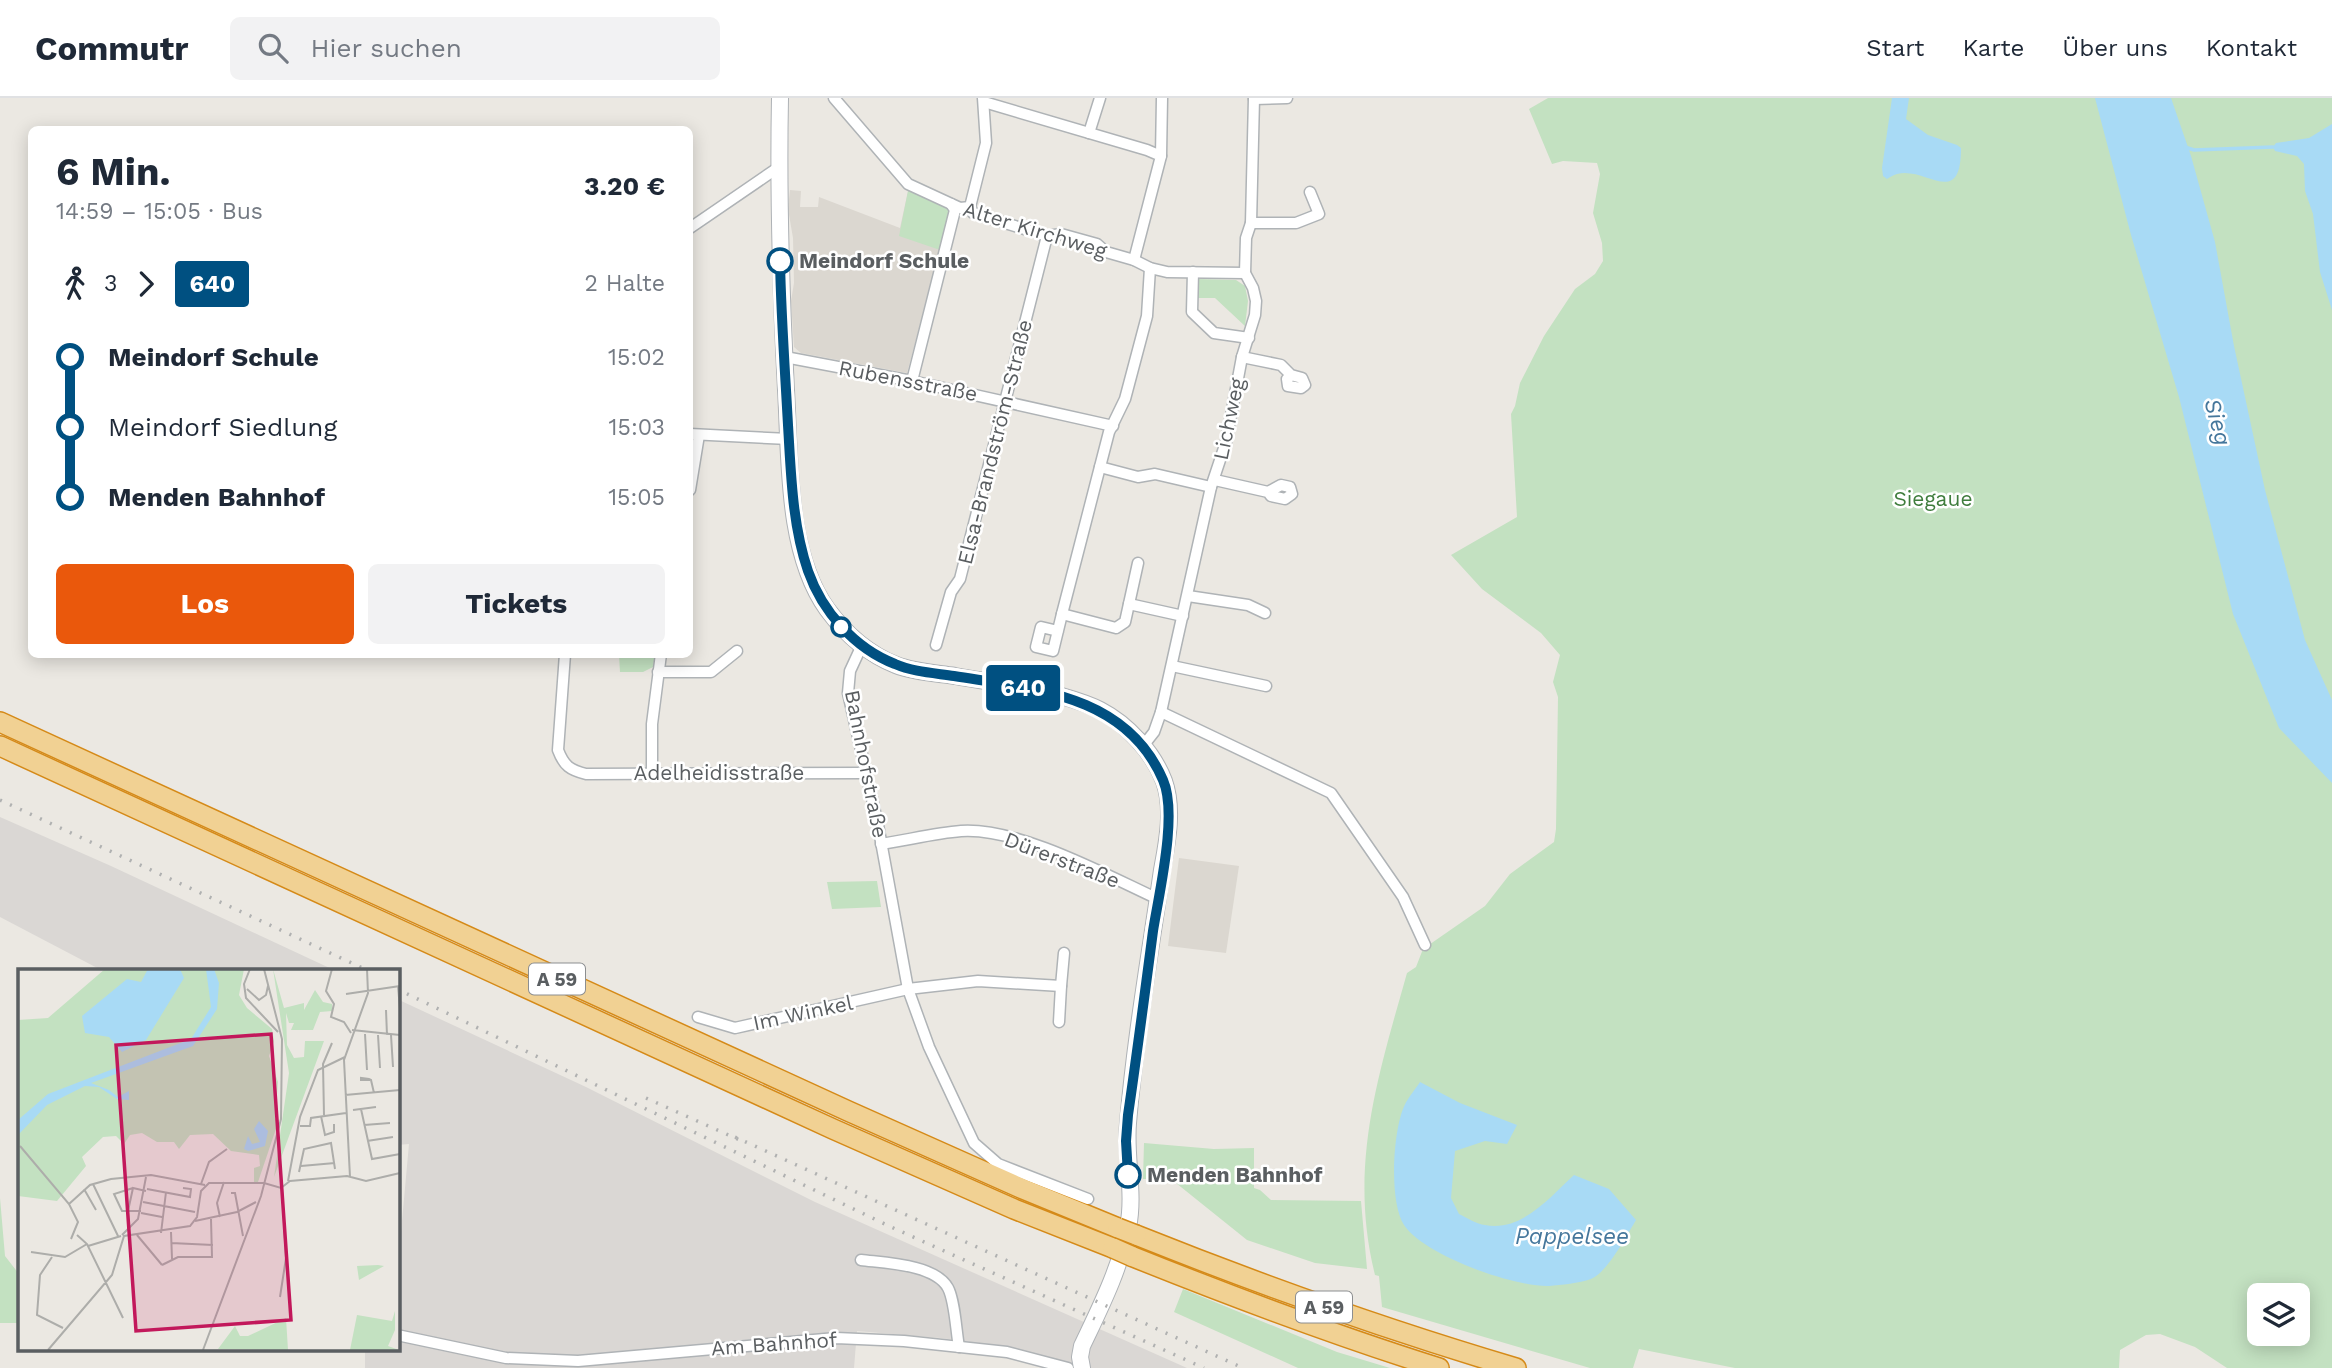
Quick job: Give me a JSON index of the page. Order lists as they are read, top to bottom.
{
  "streets": {
    "highway": ["A 59"],
    "street": [
      "Alter Kirchweg",
      "Rubensstraße",
      "Lichweg",
      "Elsa-Brandström-Straße",
      "Bahnhofstraße",
      "Adelheidisstraße",
      "Dürerstraße",
      "Im Winkel",
      "Am Bahnhof"
    ]
  },
  "crossings": [
    ["Alter Kirchweg", "Lichweg"],
    ["Alter Kirchweg", "Elsa-Brandström-Straße"],
    ["Rubensstraße", "Elsa-Brandström-Straße"],
    ["Bahnhofstraße", "Adelheidisstraße"],
    ["Bahnhofstraße", "Dürerstraße"],
    ["Bahnhofstraße", "Im Winkel"]
  ],
  "water": ["Sieg", "Pappelsee"],
  "parks": ["Siegaue"],
  "places": ["Meindorf Schule", "Menden Bahnhof"],
  "lines": ["bus line 640"],
  "page": {
    "header": "Commutr",
    "search": "Hier suchen",
    "nav": [
      "Start",
      "Karte",
      "Über uns",
      "Kontakt"
    ],
    "on_map": "640",
    "heading": ["6 Min.", "14:59 – 15:05 · Bus", "3.20 €"],
    "legs": ["3", "640", "2 Halte"],
    "list": [
      {
        "name": "Meindorf Schule",
        "value": "15:02"
      },
      {
        "name": "Meindorf Siedlung",
        "value": "15:03"
      },
      {
        "name": "Menden Bahnhof",
        "value": "15:05"
      }
    ],
    "buttons": ["Los", "Tickets"]
  }
}
